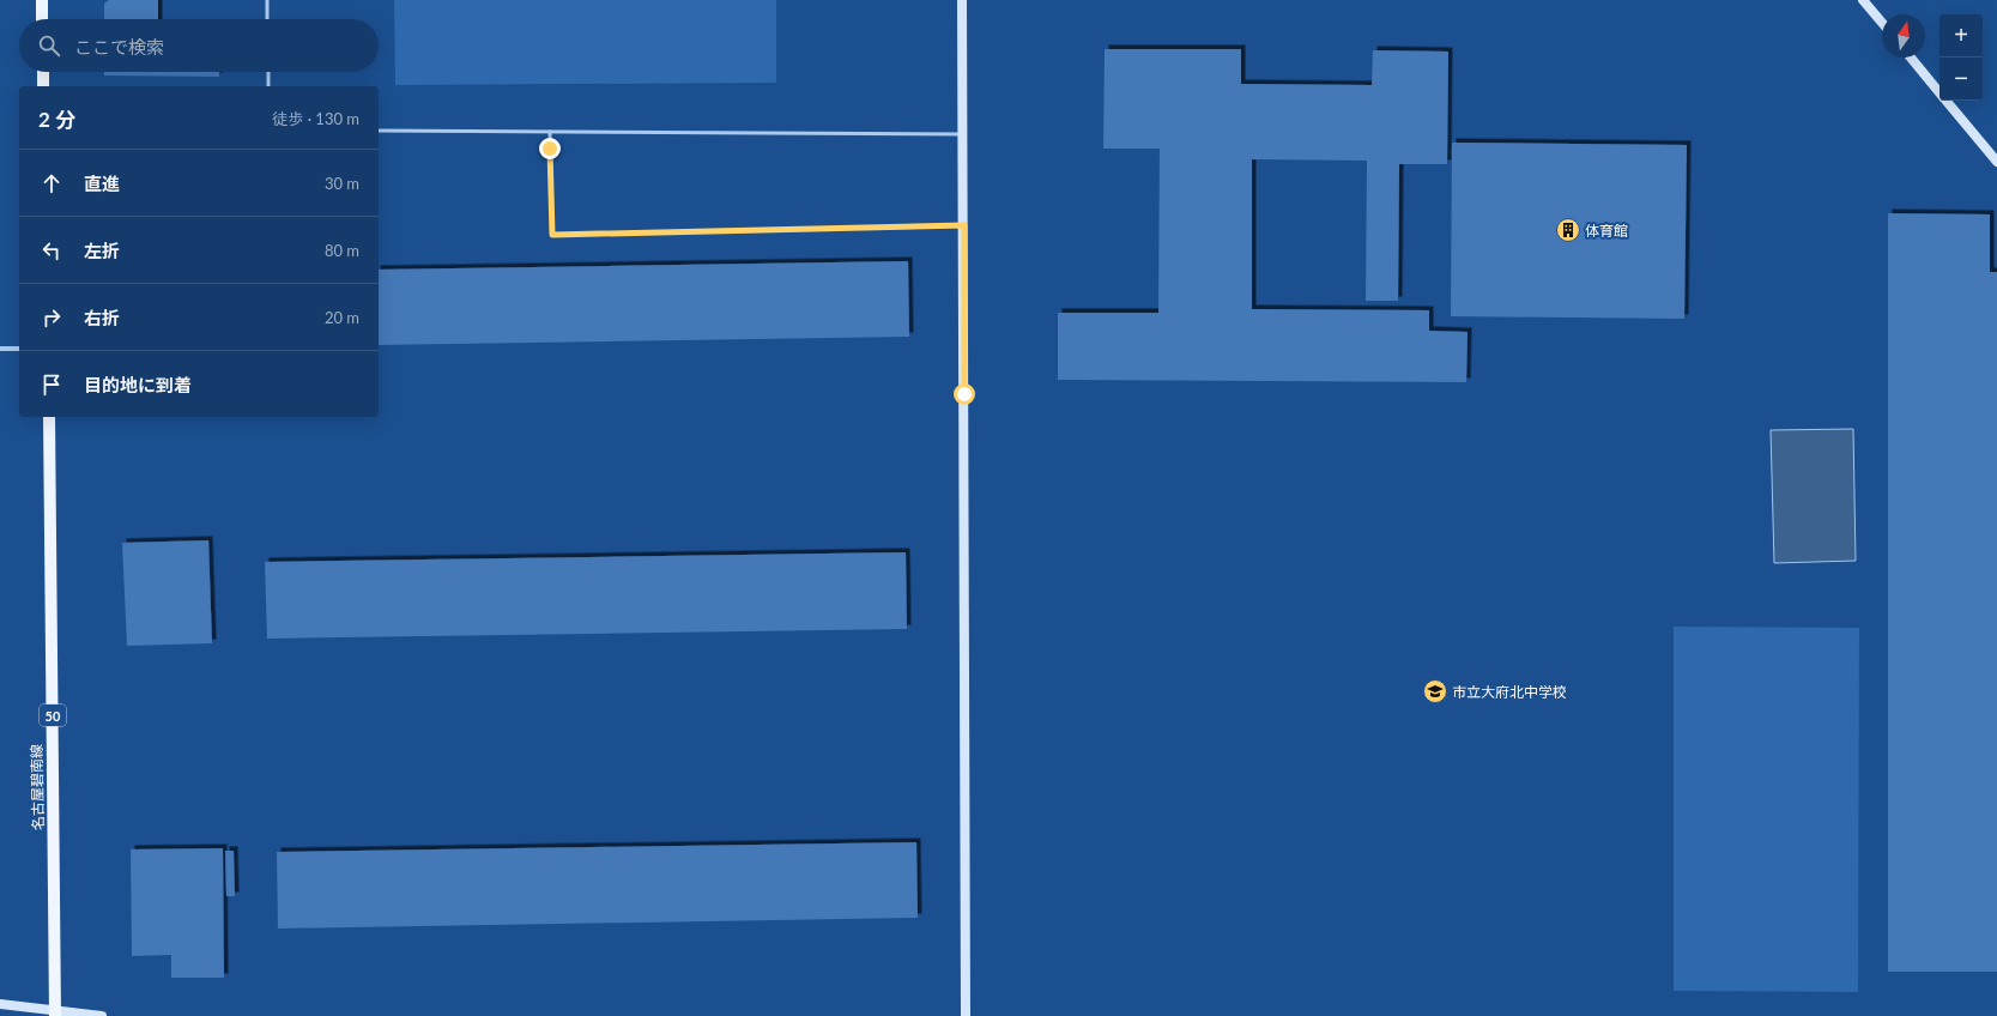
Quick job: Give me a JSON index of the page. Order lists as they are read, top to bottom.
{
  "streets": {
    "main road": ["50", "名古屋碧南線"]
  },
  "places": {
    "building": ["体育館"],
    "school or university": ["市立大府北中学校"]
  },
  "north": "top",
  "page": {
    "map_buttons": ["+", "−"],
    "search": "ここで検索",
    "heading": ["2 分", "徒歩 · 130 m"],
    "list": [
      ["直進", "30 m"],
      ["左折", "80 m"],
      ["右折", "20 m"],
      "目的地に到着"
    ]
  }
}
